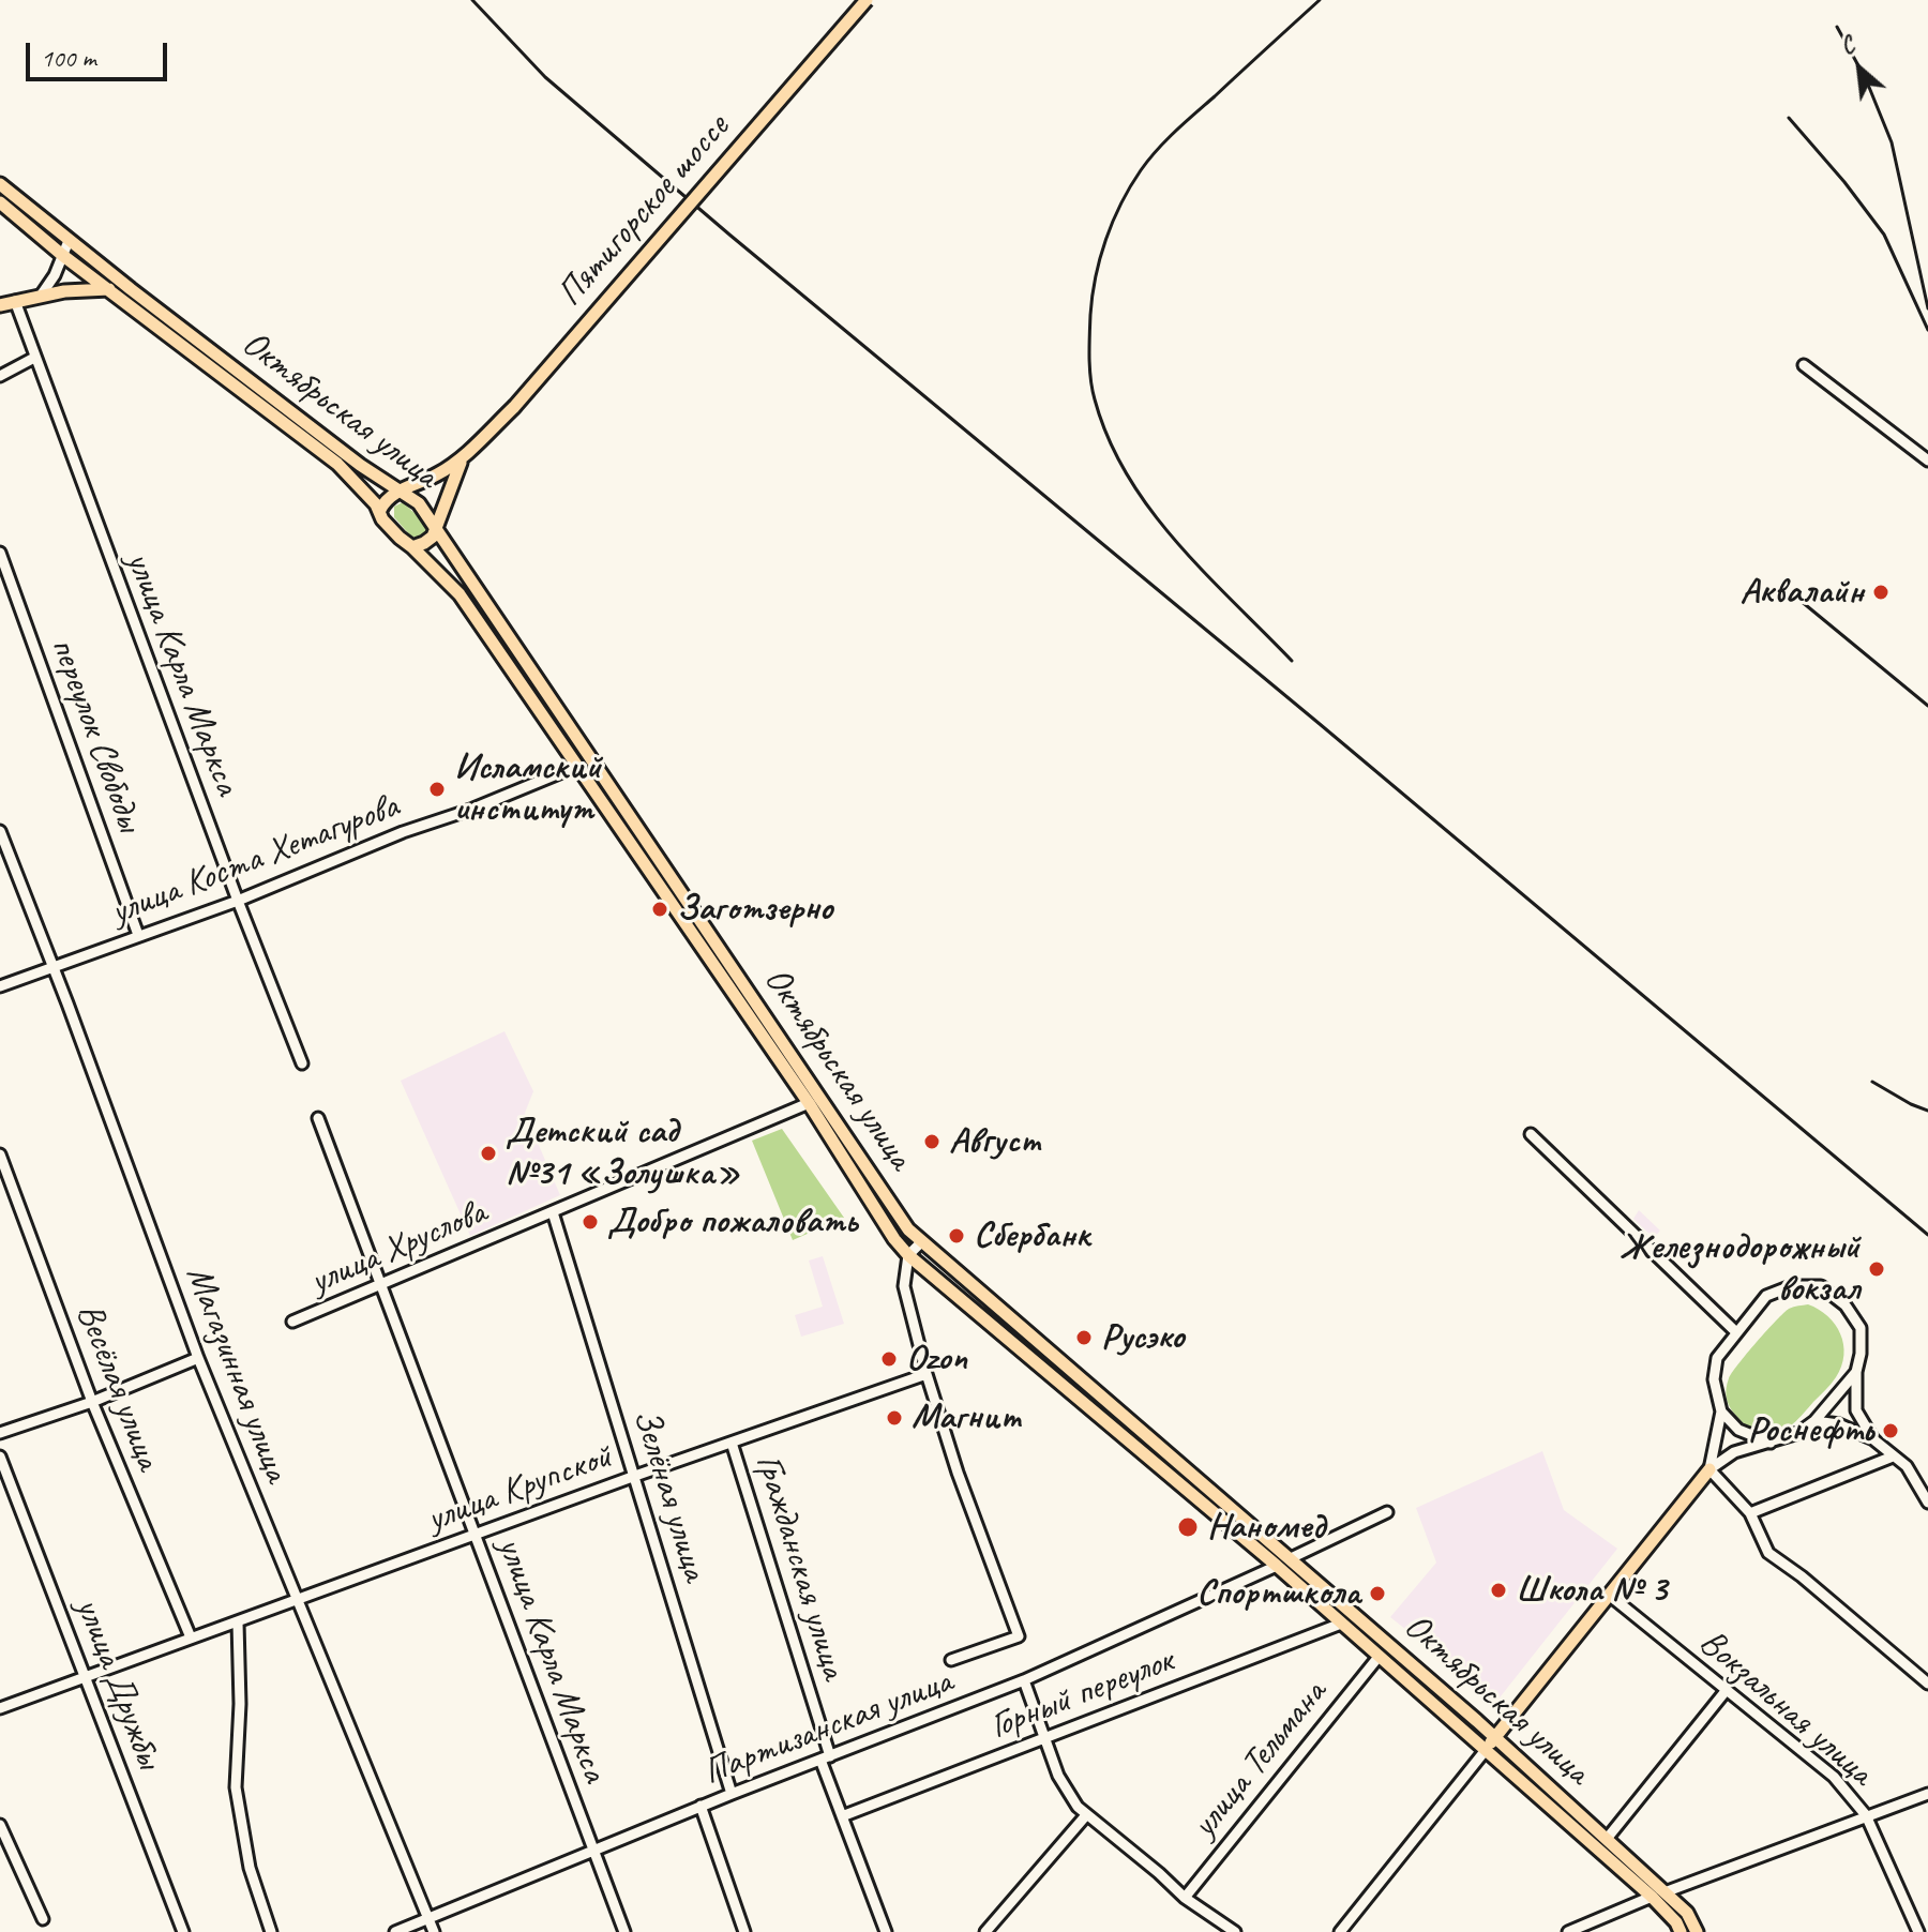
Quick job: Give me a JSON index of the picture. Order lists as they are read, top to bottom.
{
  "streets": {
    "main road": ["Пятигорское шоссе", "Октябрьская улица"],
    "street": [
      "улица Карла Маркса",
      "переулок Свободы",
      "улица Коста Хетагурова",
      "улица Хруслова",
      "Магазинная улица",
      "Весёлая улица",
      "улица Крупской",
      "Зелёная улица",
      "Гражданская улица",
      "улица Дружбы",
      "Горный переулок",
      "Вокзальная улица",
      "Партизанская улица",
      "улица Тельмана"
    ]
  },
  "crossings": [
    ["Пятигорское шоссе", "Октябрьская улица"],
    ["Октябрьская улица", "улица Коста Хетагурова"],
    ["Октябрьская улица", "улица Хруслова"],
    ["Октябрьская улица", "Горный переулок"],
    ["Октябрьская улица", "Партизанская улица"],
    ["Октябрьская улица", "улица Тельмана"],
    ["улица Карла Маркса", "улица Коста Хетагурова"],
    ["улица Карла Маркса", "улица Хруслова"],
    ["улица Карла Маркса", "улица Крупской"],
    ["улица Карла Маркса", "Партизанская улица"],
    ["переулок Свободы", "улица Коста Хетагурова"],
    ["улица Коста Хетагурова", "Магазинная улица"],
    ["улица Хруслова", "Зелёная улица"],
    ["Магазинная улица", "улица Крупской"],
    ["Магазинная улица", "Партизанская улица"],
    ["Весёлая улица", "улица Крупской"],
    ["улица Крупской", "Зелёная улица"],
    ["улица Крупской", "Гражданская улица"],
    ["улица Крупской", "улица Дружбы"],
    ["Зелёная улица", "Партизанская улица"],
    ["Гражданская улица", "Горный переулок"],
    ["Гражданская улица", "Партизанская улица"]
  ],
  "places": [
    "Аквалайн",
    "Исламский институт",
    "Заготзерно",
    "Август",
    "Детский сад №31 «Золушка»",
    "Добро пожаловать",
    "Сбербанк",
    "Железнодорожный вокзал",
    "Русэко",
    "Ozon",
    "Магнит",
    "Роснефть",
    "Наномед",
    "Школа № 3",
    "Спортшкола"
  ],
  "scale_bar": "100 m",
  "north": "top left"
}
